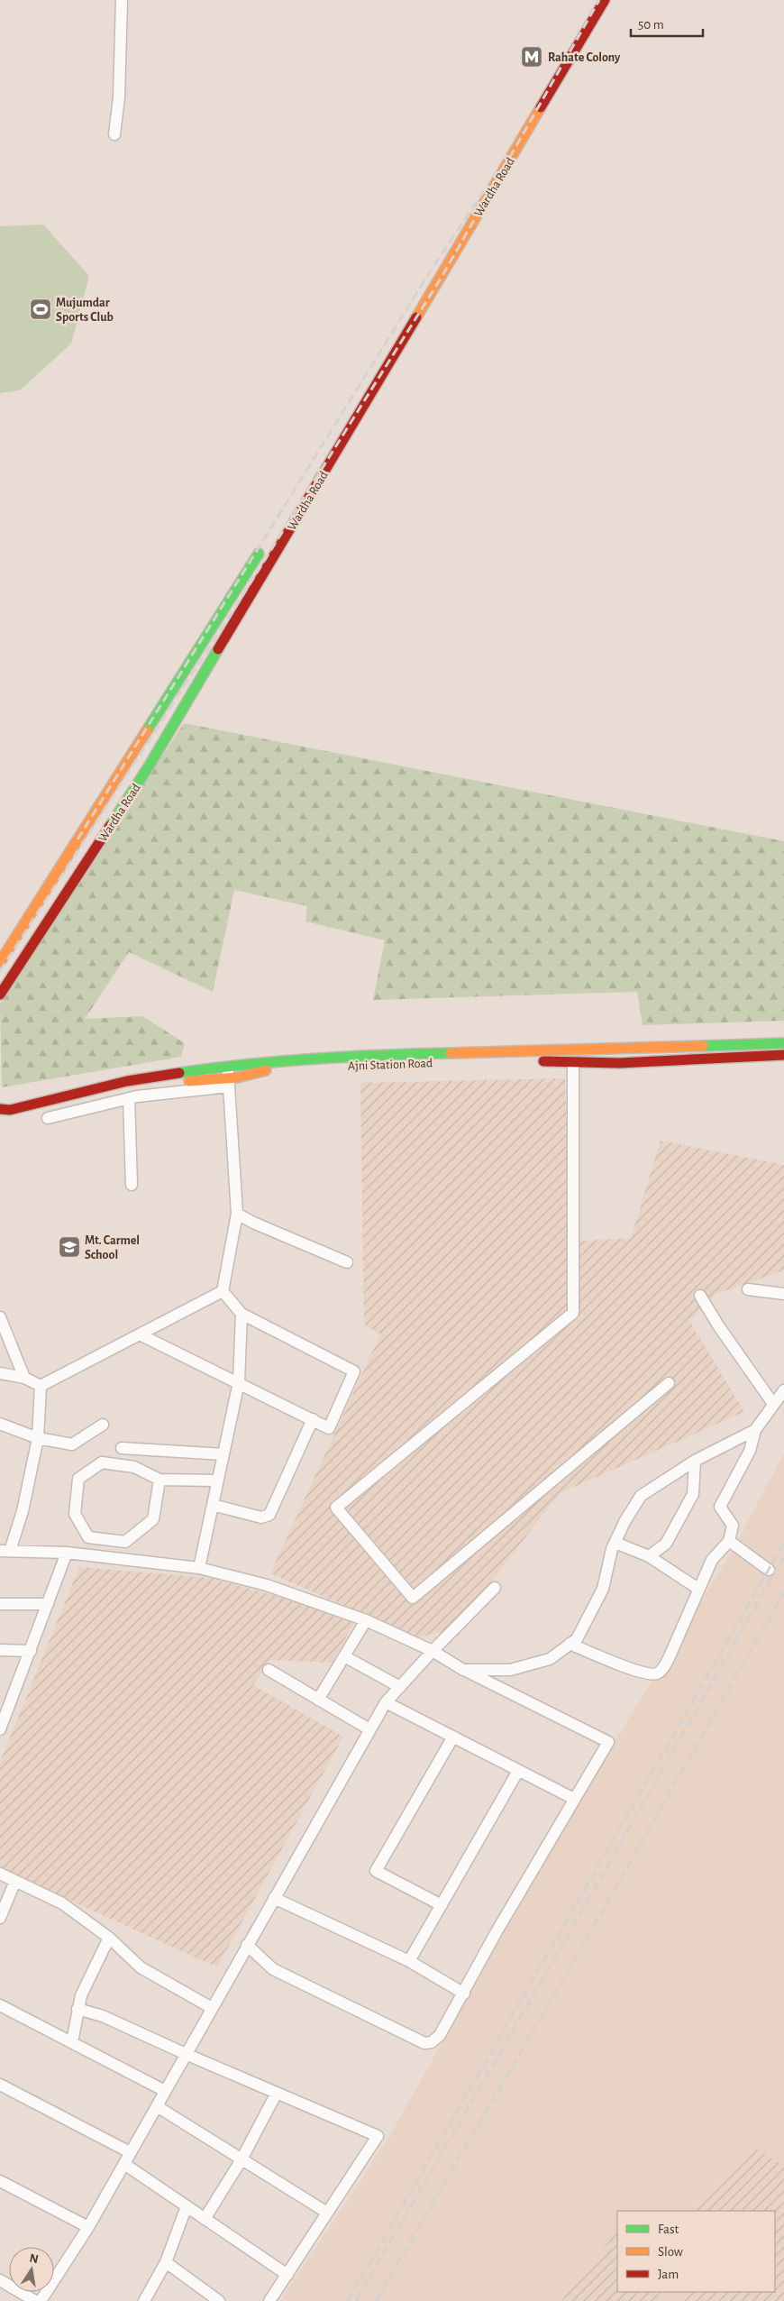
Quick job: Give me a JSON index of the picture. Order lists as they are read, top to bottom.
{
  "streets": {
    "main road": ["Wardha Road", "Ajni Station Road"]
  },
  "places": {
    "metro station": ["Rahate Colony"],
    "sports": ["Mujumdar Sports Club"],
    "school or university": ["Mt. Carmel School"]
  },
  "legend": ["Fast", "Slow", "Jam"],
  "scale_bar": "50 m",
  "north": "top"
}
